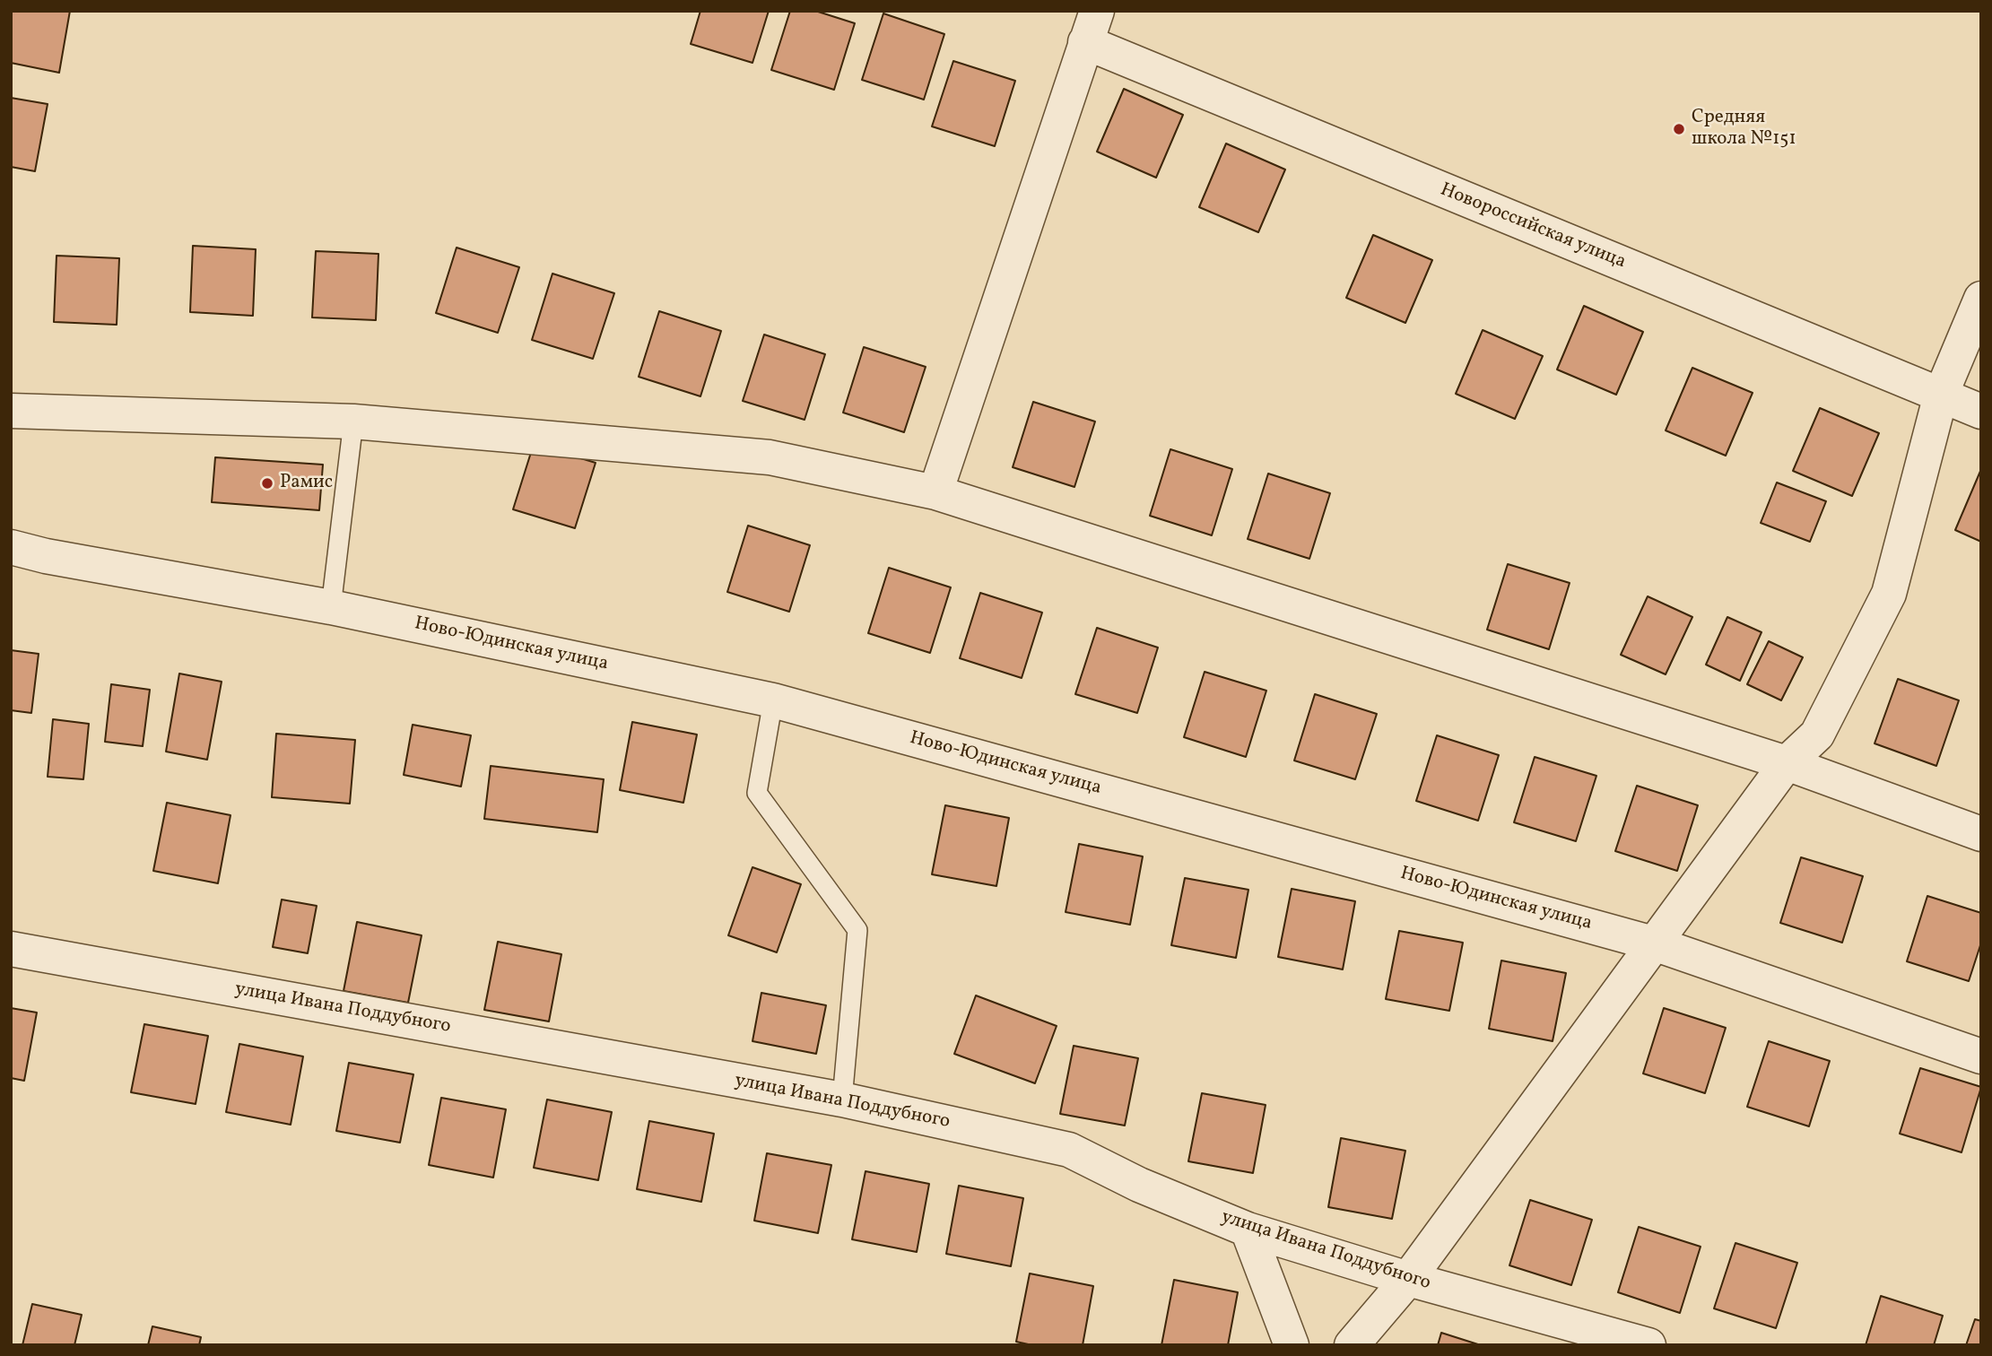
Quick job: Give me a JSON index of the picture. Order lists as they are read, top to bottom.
{
  "streets": {
    "street": ["Новороссийская улица", "Ново-Юдинская улица", "улица Ивана Поддубного"]
  },
  "places": ["Средняя школа №151", "Рамис"]
}
